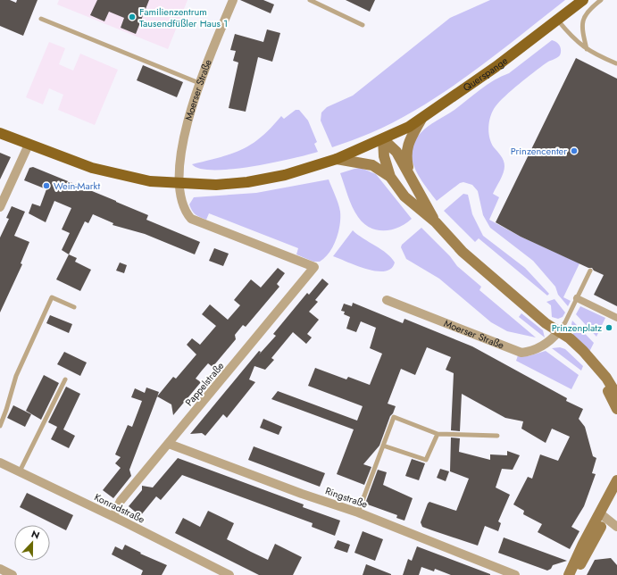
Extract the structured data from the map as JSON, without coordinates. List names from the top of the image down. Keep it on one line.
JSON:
{"streets":{"main road":["Querspange"],"street":["Moerser Straße","Pappelstraße","Ringstraße","Konradstraße"]},"crossings":[["Moerser Straße","Pappelstraße"],["Pappelstraße","Ringstraße"],["Pappelstraße","Konradstraße"]],"places":["Familienzentrum Tausendfüßler Haus 1","Prinzencenter","Wein-Markt","Prinzenplatz"],"north":"top"}
